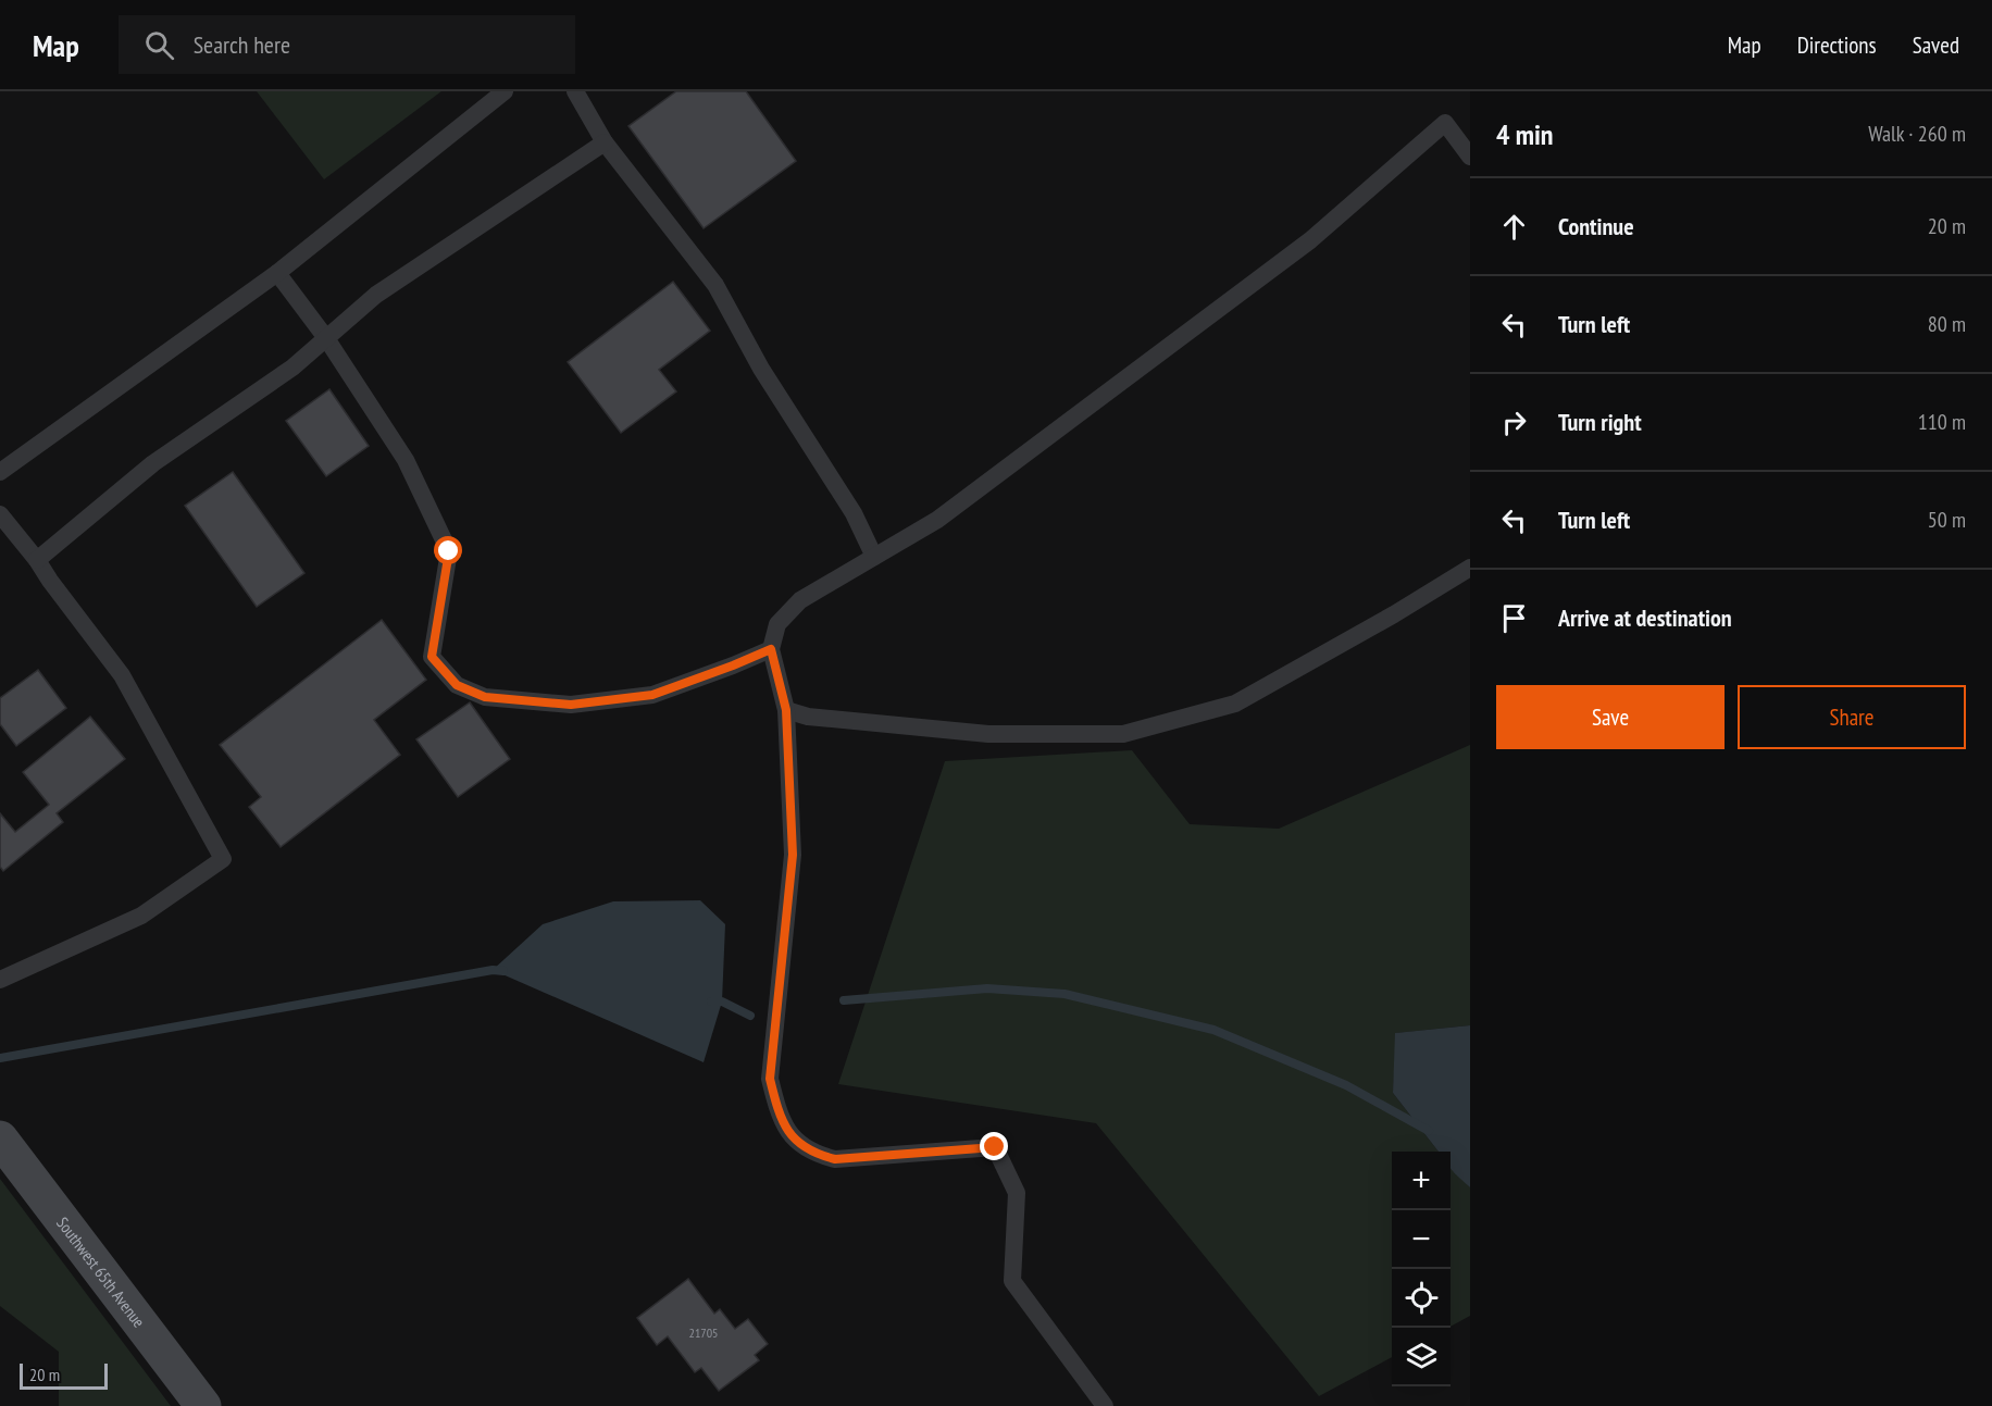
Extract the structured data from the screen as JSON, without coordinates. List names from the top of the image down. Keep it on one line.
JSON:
{"streets":{"main road":["Southwest 65th Avenue"]},"house_numbers":["21705"],"scale_bar":"20 m","page":{"header":"Map","search":"Search here","nav":["Map","Directions","Saved"],"heading":["4 min","Walk · 260 m"],"list":[["Continue","20 m"],["Turn left","80 m"],["Turn right","110 m"],["Turn left","50 m"],"Arrive at destination"],"buttons":["Save","Share"],"map_buttons":["+","−"],"scale":"20 m"}}
